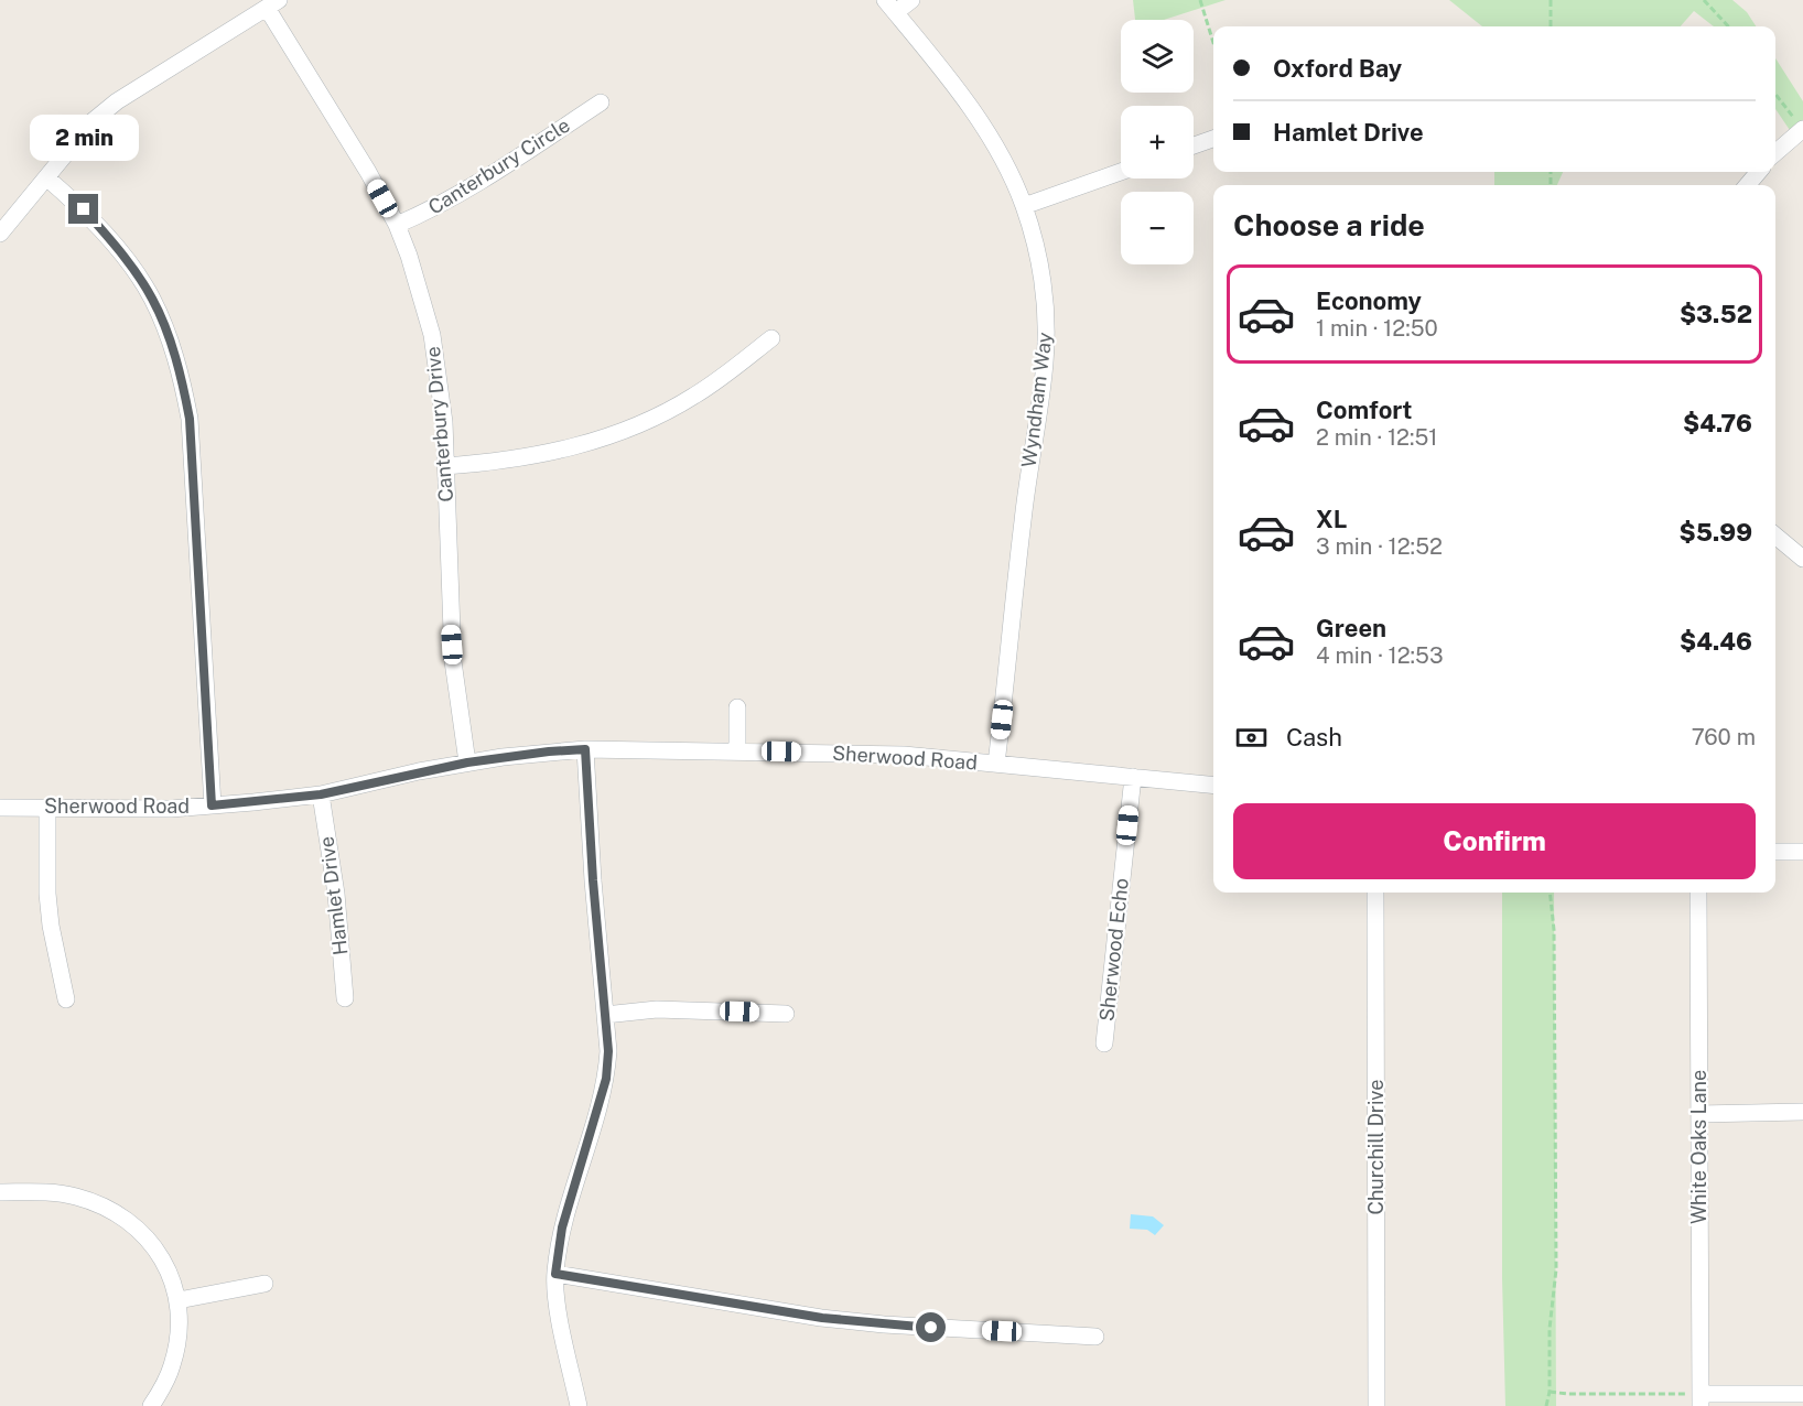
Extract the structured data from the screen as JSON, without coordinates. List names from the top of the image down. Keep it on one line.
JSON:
{"streets":{"street":["Canterbury Circle","Wyndham Way","Canterbury Drive","Sherwood Road","Hamlet Drive","Sherwood Echo","Churchill Drive","White Oaks Lane"]},"crossings":[["Canterbury Circle","Canterbury Drive"],["Wyndham Way","Sherwood Road"],["Canterbury Drive","Sherwood Road"],["Sherwood Road","Hamlet Drive"],["Sherwood Road","Sherwood Echo"]],"page":{"map_buttons":["+","−"],"banner":["Oxford Bay","Hamlet Drive"],"bubble":"2 min","heading":"Choose a ride","list":[{"name":"Economy","note":"1 min · 12:50","value":"$3.52"},{"name":"Comfort","note":"2 min · 12:51","value":"$4.76"},{"name":"XL","note":"3 min · 12:52","value":"$5.99"},{"name":"Green","note":"4 min · 12:53","value":"$4.46"}],"pay":["Cash","760 m"],"buttons":"Confirm"}}
